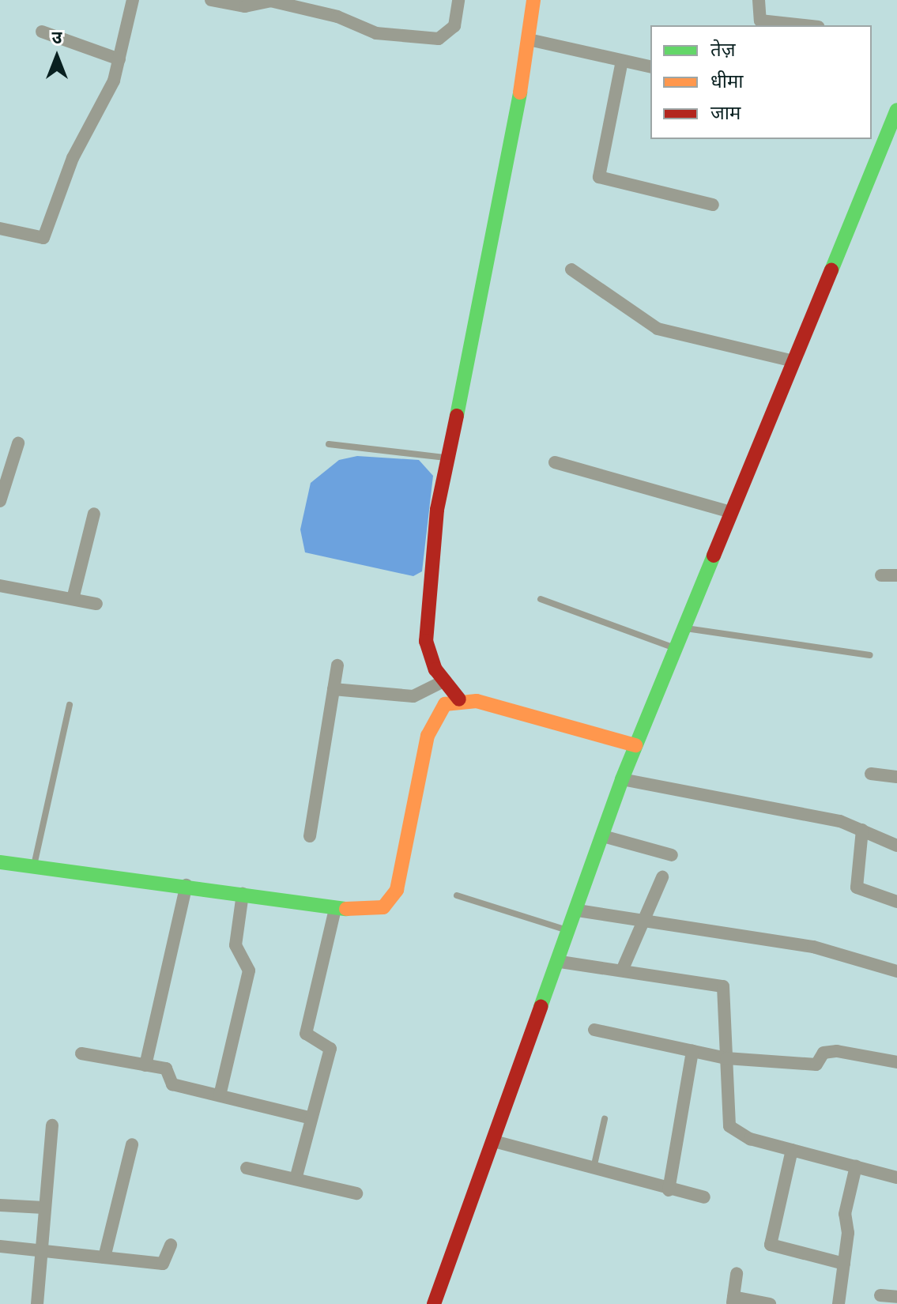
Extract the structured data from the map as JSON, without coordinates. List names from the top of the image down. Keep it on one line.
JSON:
{"legend":["तेज़","धीमा","जाम"],"north":"top"}
